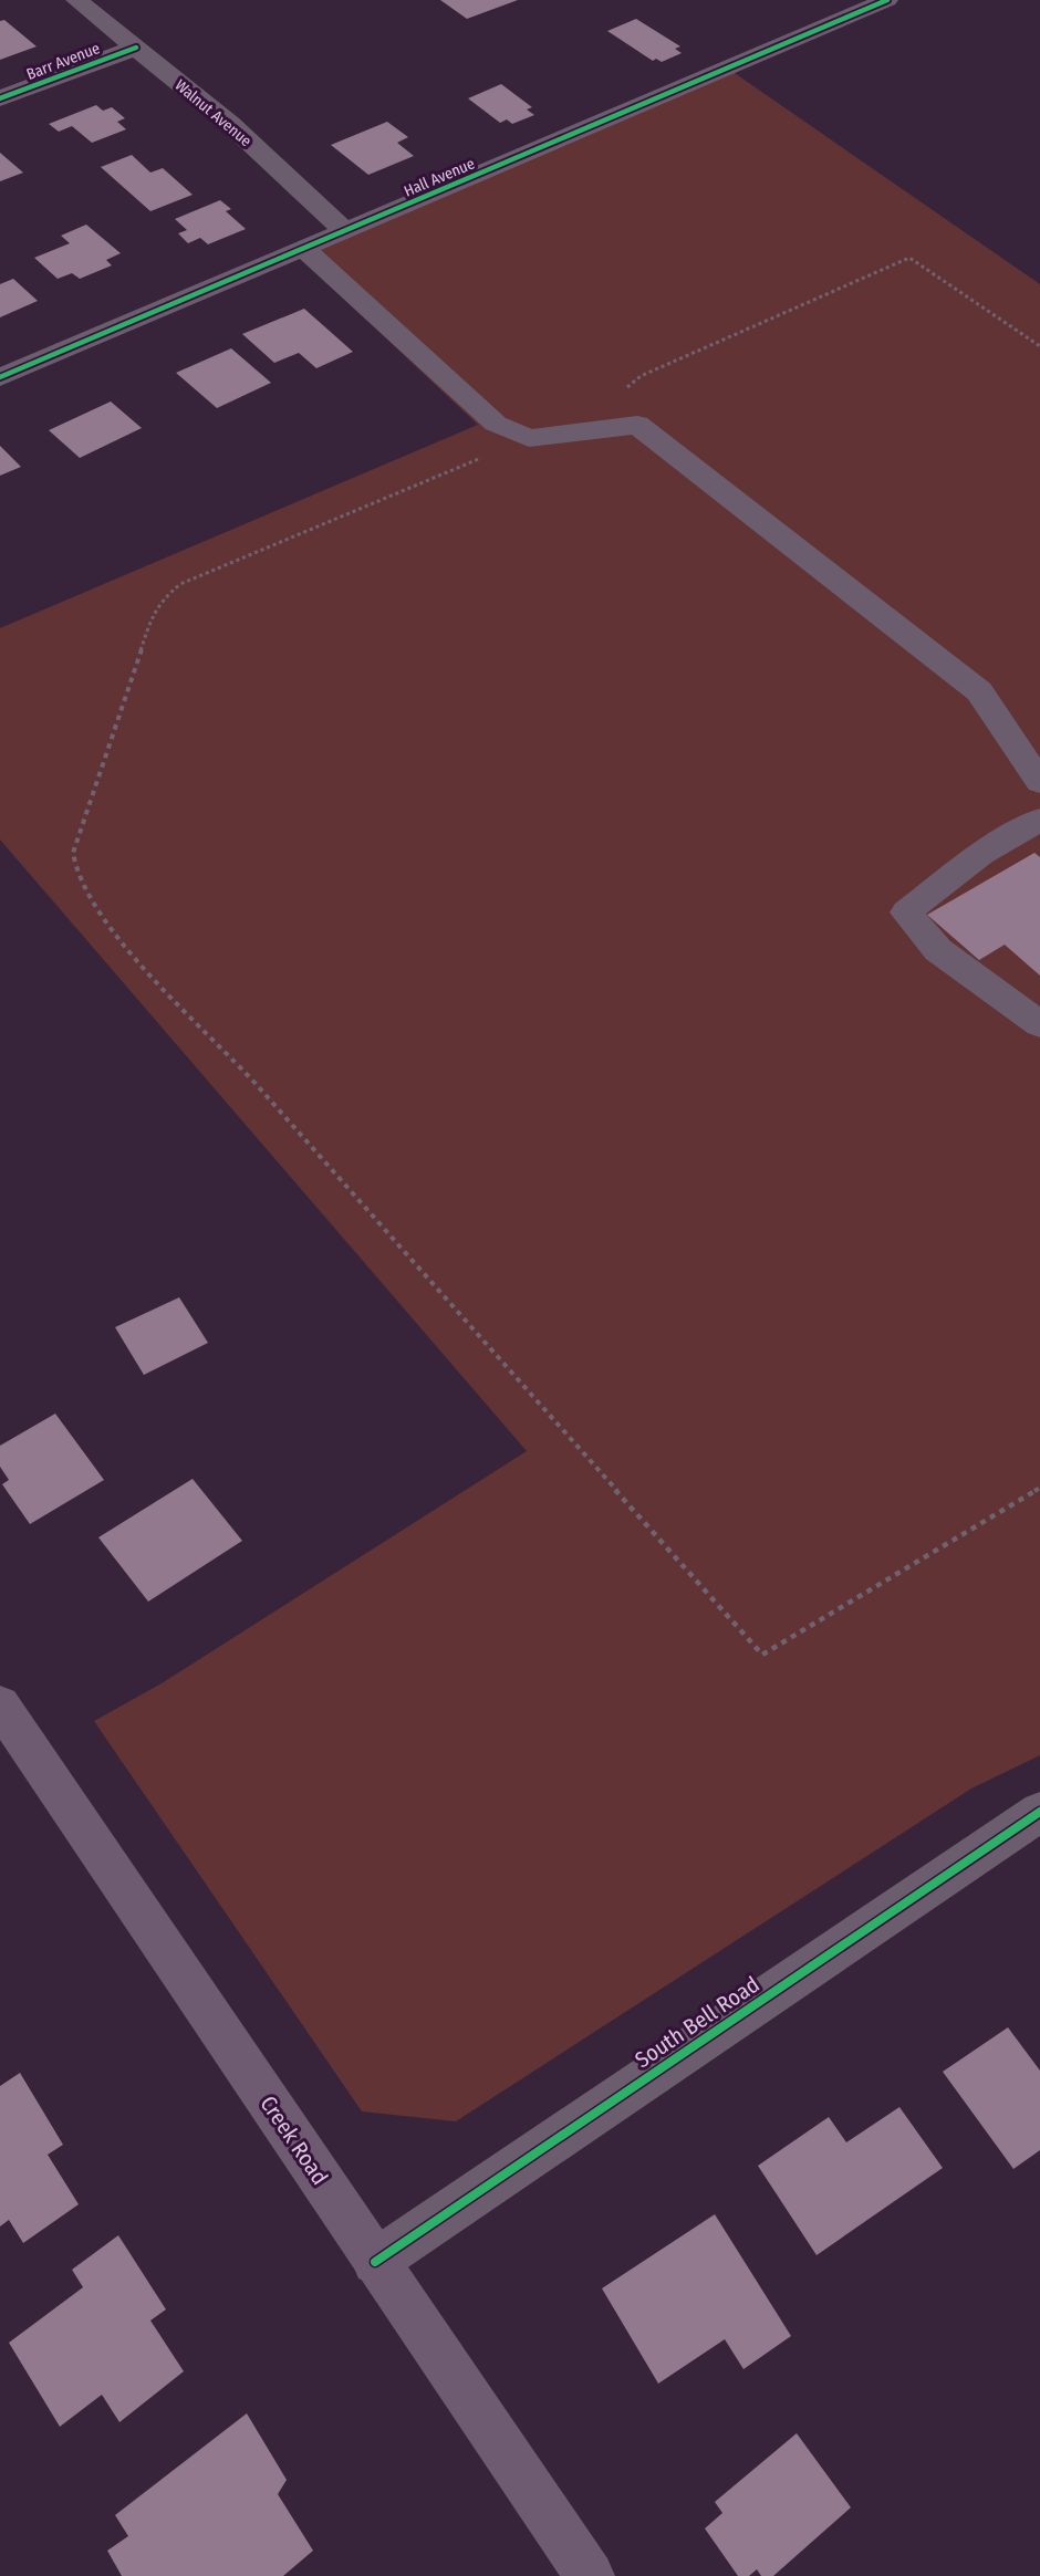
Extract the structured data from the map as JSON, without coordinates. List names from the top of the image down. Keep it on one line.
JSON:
{"streets":{"main road":["Creek Road"],"street":["Barr Avenue","Walnut Avenue","Hall Avenue","South Bell Road"]},"crossings":[["Barr Avenue","Walnut Avenue"],["Walnut Avenue","Hall Avenue"],["South Bell Road","Creek Road"]]}
